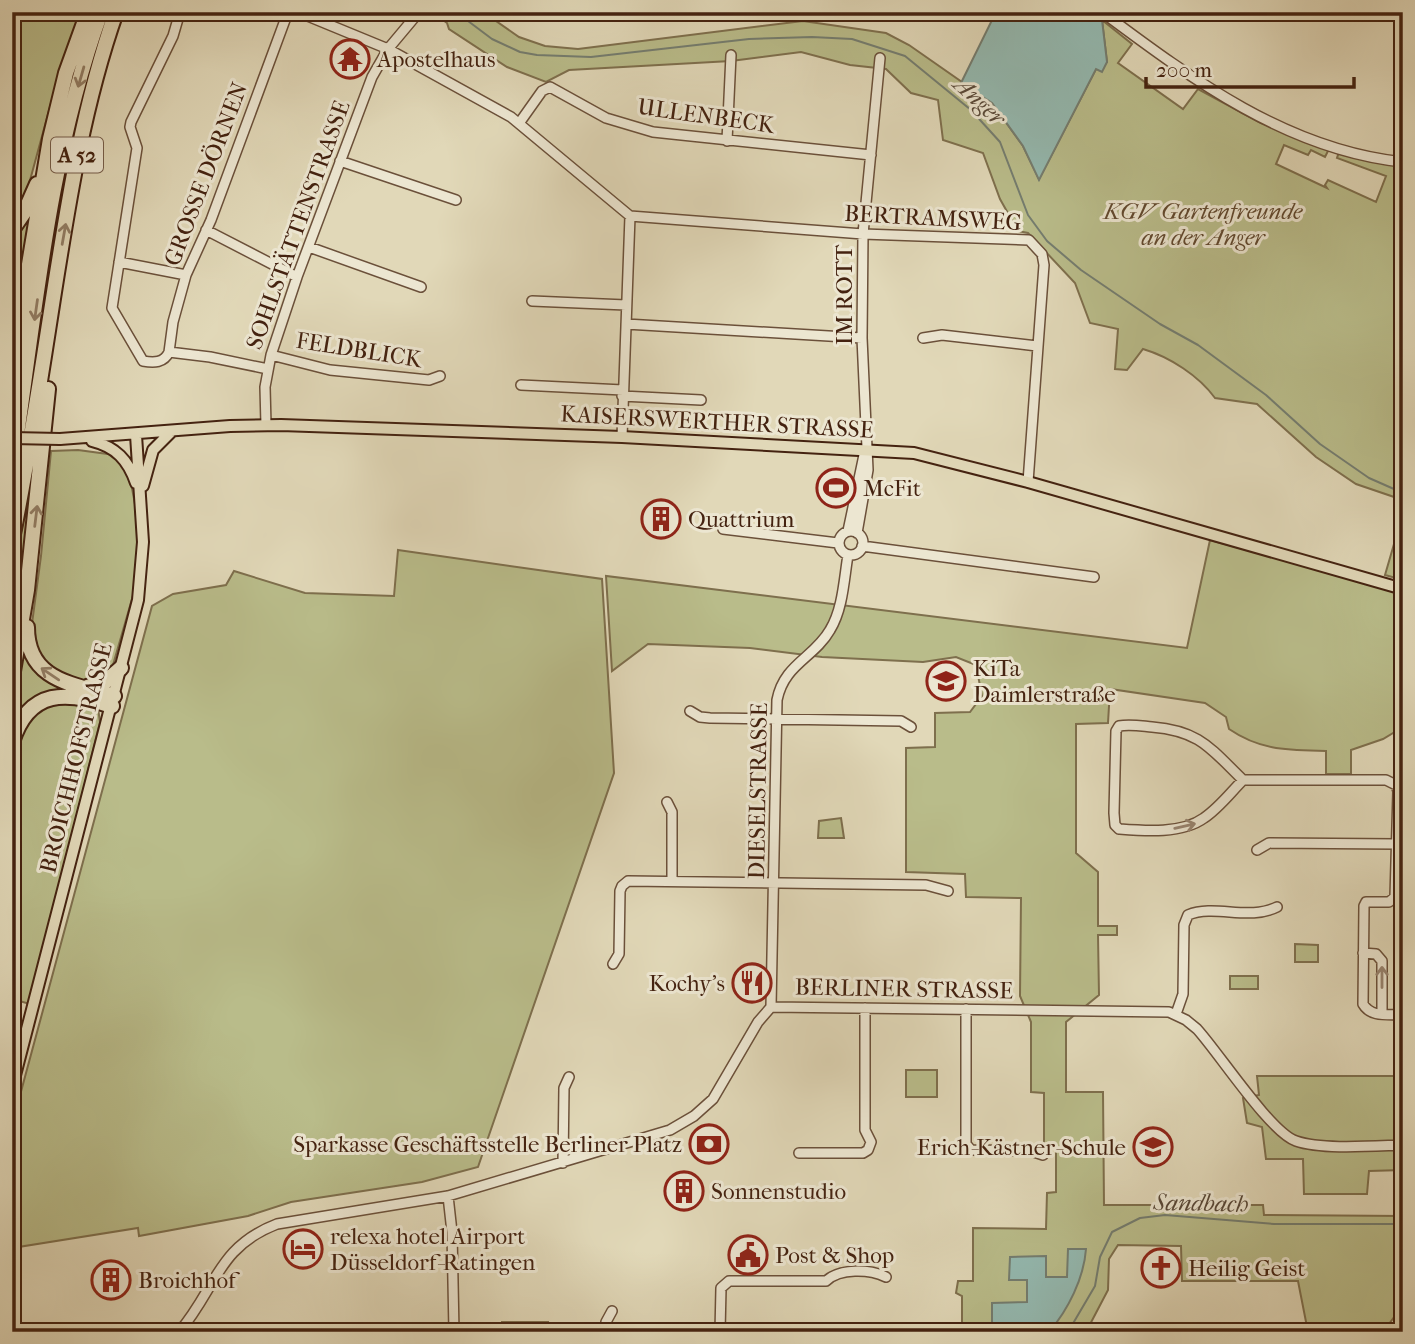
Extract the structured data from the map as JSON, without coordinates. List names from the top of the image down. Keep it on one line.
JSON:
{"streets":{"highway":["A 52"],"main road":["KAISERSWERTHER STRASSE","BROICHHOFSTRASSE"],"street":["ULLENBECK","GROSSE DÖRNEN","BERTRAMSWEG","SOHLSTÄTTENSTRASSE","IM ROTT","FELDBLICK","DIESELSTRASSE","BERLINER STRASSE"]},"crossings":[["ULLENBECK","IM ROTT"],["A 52","KAISERSWERTHER STRASSE"],["BERTRAMSWEG","IM ROTT"],["BERTRAMSWEG","KAISERSWERTHER STRASSE"],["SOHLSTÄTTENSTRASSE","FELDBLICK"],["SOHLSTÄTTENSTRASSE","KAISERSWERTHER STRASSE"],["IM ROTT","KAISERSWERTHER STRASSE"],["KAISERSWERTHER STRASSE","BROICHHOFSTRASSE"],["DIESELSTRASSE","BERLINER STRASSE"]],"water":["Anger","Sandbach"],"parks":["KGV Gartenfreunde an der Anger"],"places":{"temple":["Apostelhaus"],"sports":["McFit"],"building":["Quattrium","Sonnenstudio","Broichhof"],"school or university":["KiTa Daimlerstraße","Erich-Kästner-Schule"],"restaurant":["Kochy's"],"bank":["Sparkasse Geschäftsstelle Berliner Platz"],"hotel":["relexa hotel Airport Düsseldorf-Ratingen"],"public building":["Post & Shop"],"church":["Heilig Geist"]},"scale_bar":"200 m"}
